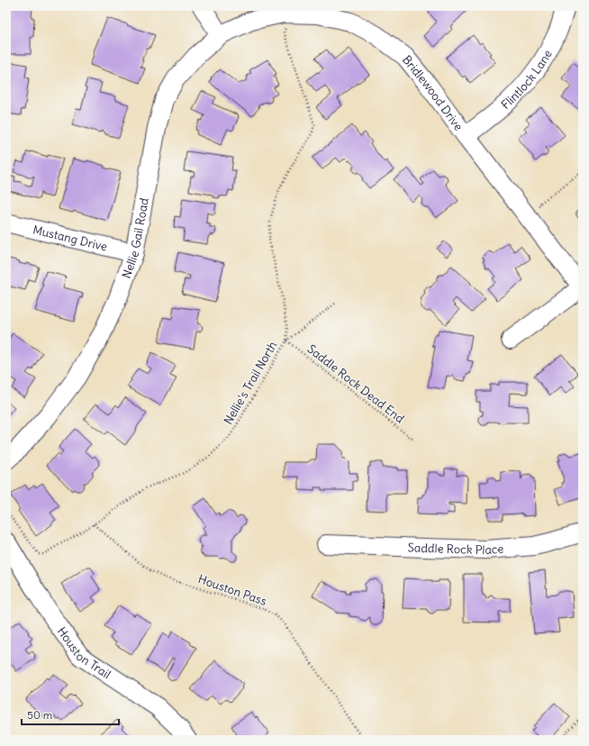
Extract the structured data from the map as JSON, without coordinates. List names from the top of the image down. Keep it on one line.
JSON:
{"streets":{"street":["Flintlock Lane","Bridlewood Drive","Mustang Drive","Nellie Gail Road","Saddle Rock Place","Houston Trail"],"path":["Nellie's Trail North","Saddle Rock Dead End","Houston Pass"]},"crossings":[["Flintlock Lane","Bridlewood Drive"],["Bridlewood Drive","Nellie Gail Road"],["Mustang Drive","Nellie Gail Road"],["Nellie's Trail North","Saddle Rock Dead End"],["Nellie's Trail North","Houston Pass"]],"scale_bar":"50 m"}
